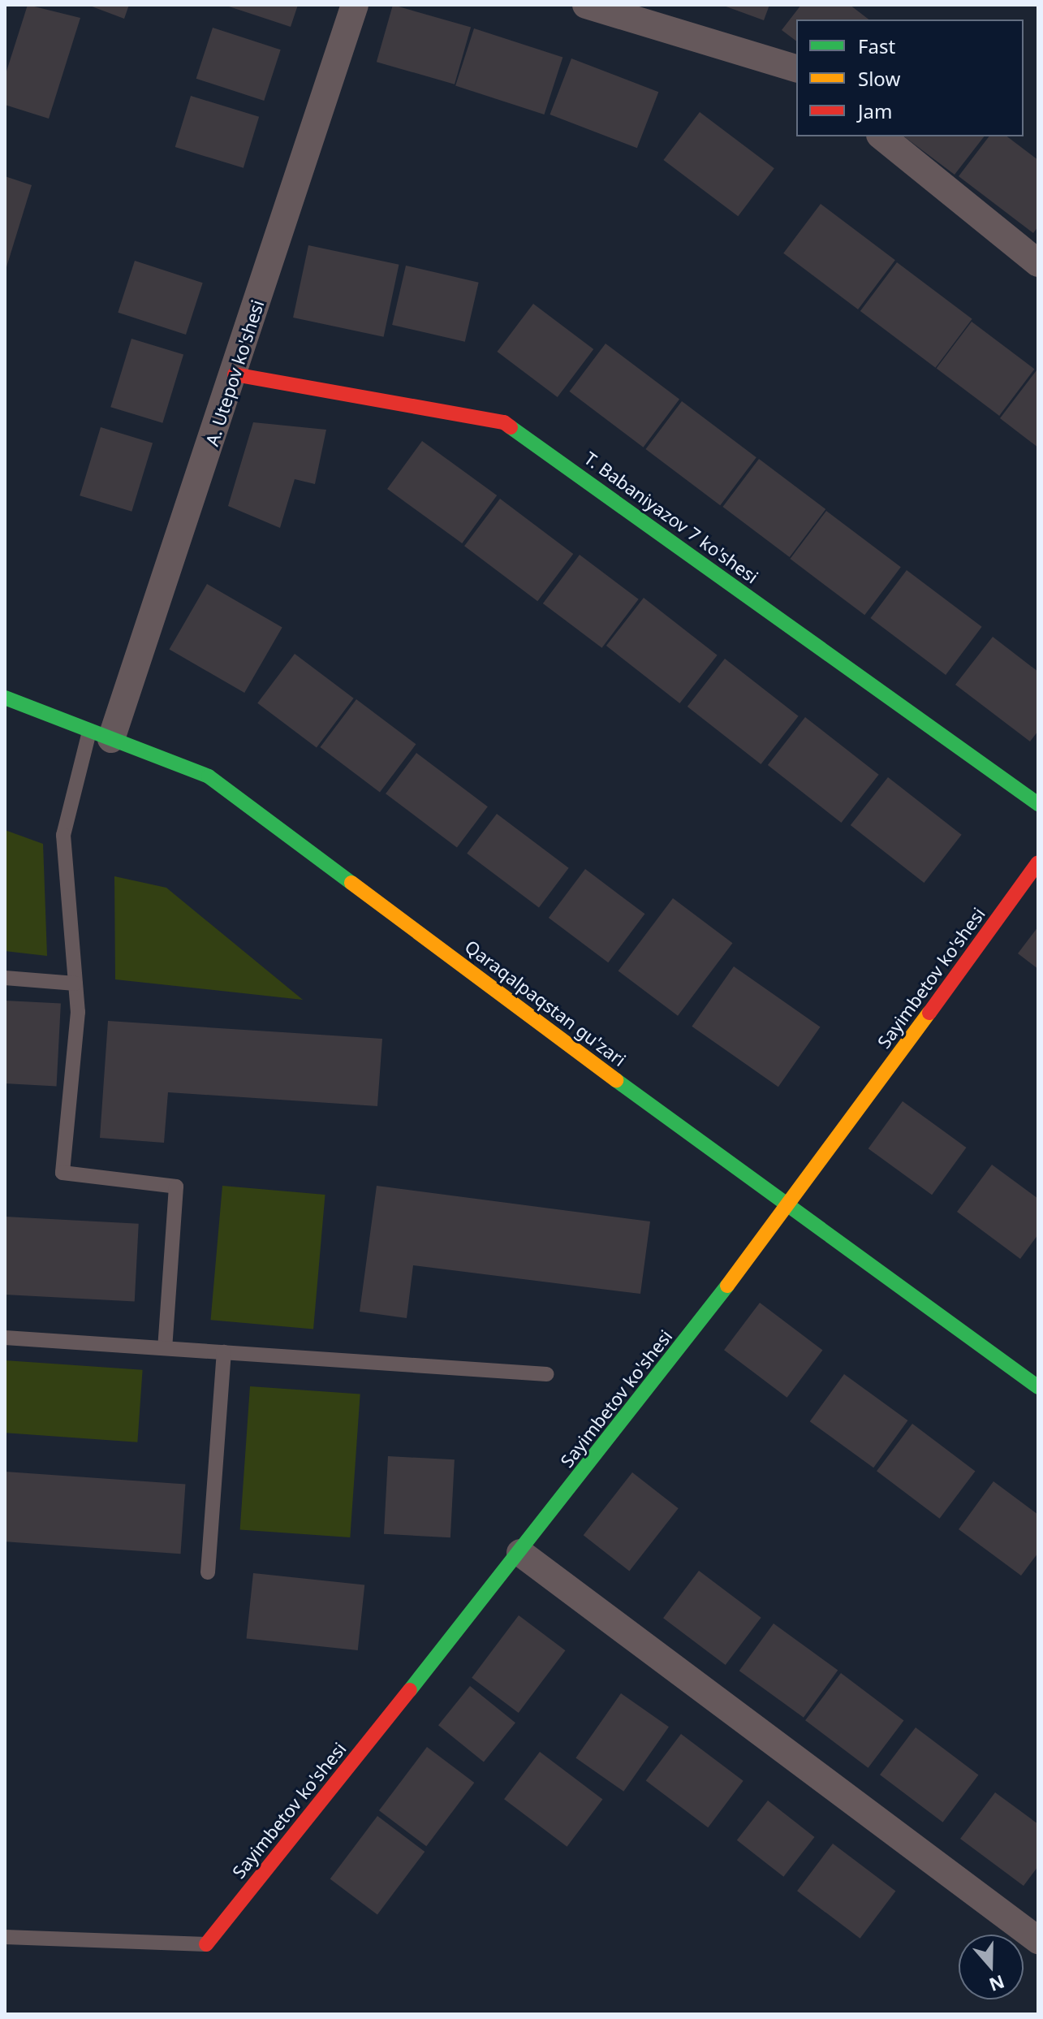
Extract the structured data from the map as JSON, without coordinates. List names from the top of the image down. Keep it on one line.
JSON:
{"streets":{"street":["A. Utepov ko'shesi","T. Babaniyazov 7 ko'shesi","Sayimbetov ko'shesi","Qaraqalpaqstan gu'zari"]},"crossings":[["A. Utepov ko'shesi","T. Babaniyazov 7 ko'shesi"],["A. Utepov ko'shesi","Qaraqalpaqstan gu'zari"],["Sayimbetov ko'shesi","Qaraqalpaqstan gu'zari"]],"legend":["Fast","Slow","Jam"],"north":"bottom"}
